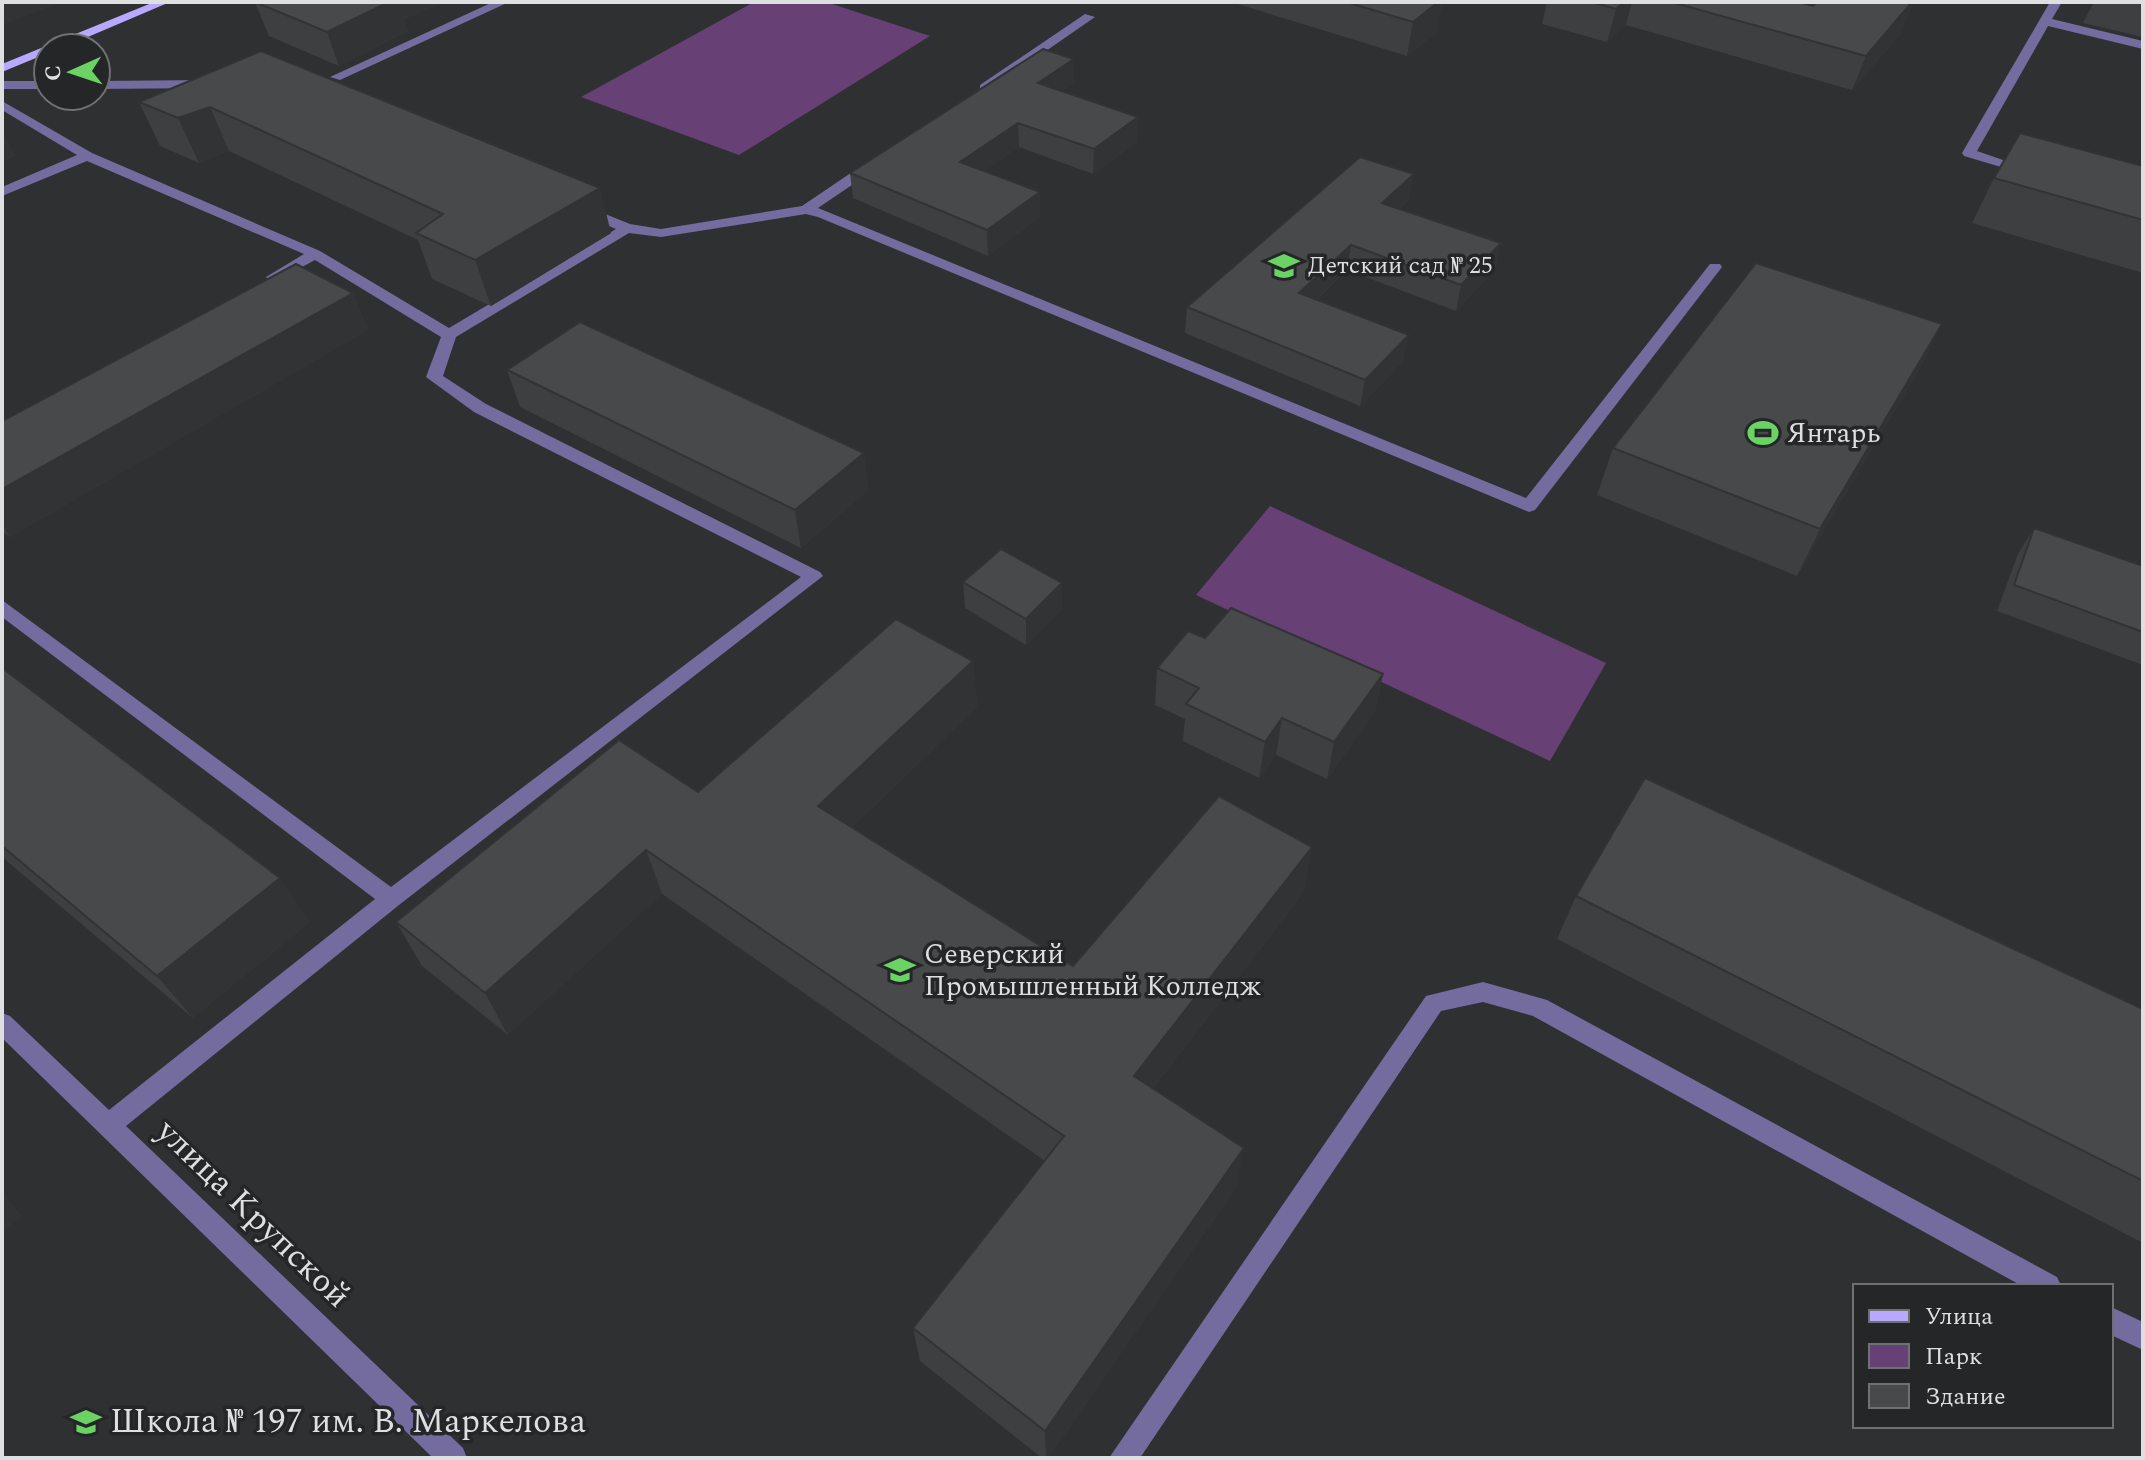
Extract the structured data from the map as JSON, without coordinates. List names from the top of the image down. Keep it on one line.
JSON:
{"streets":{"street":["улица Крупской"]},"places":{"school or university":["Детский сад № 25","Северский Промышленный Колледж","Школа № 197 им. В. Маркелова"],"sports":["Янтарь"]},"legend":["Улица","Парк","Здание"],"north":"left"}
